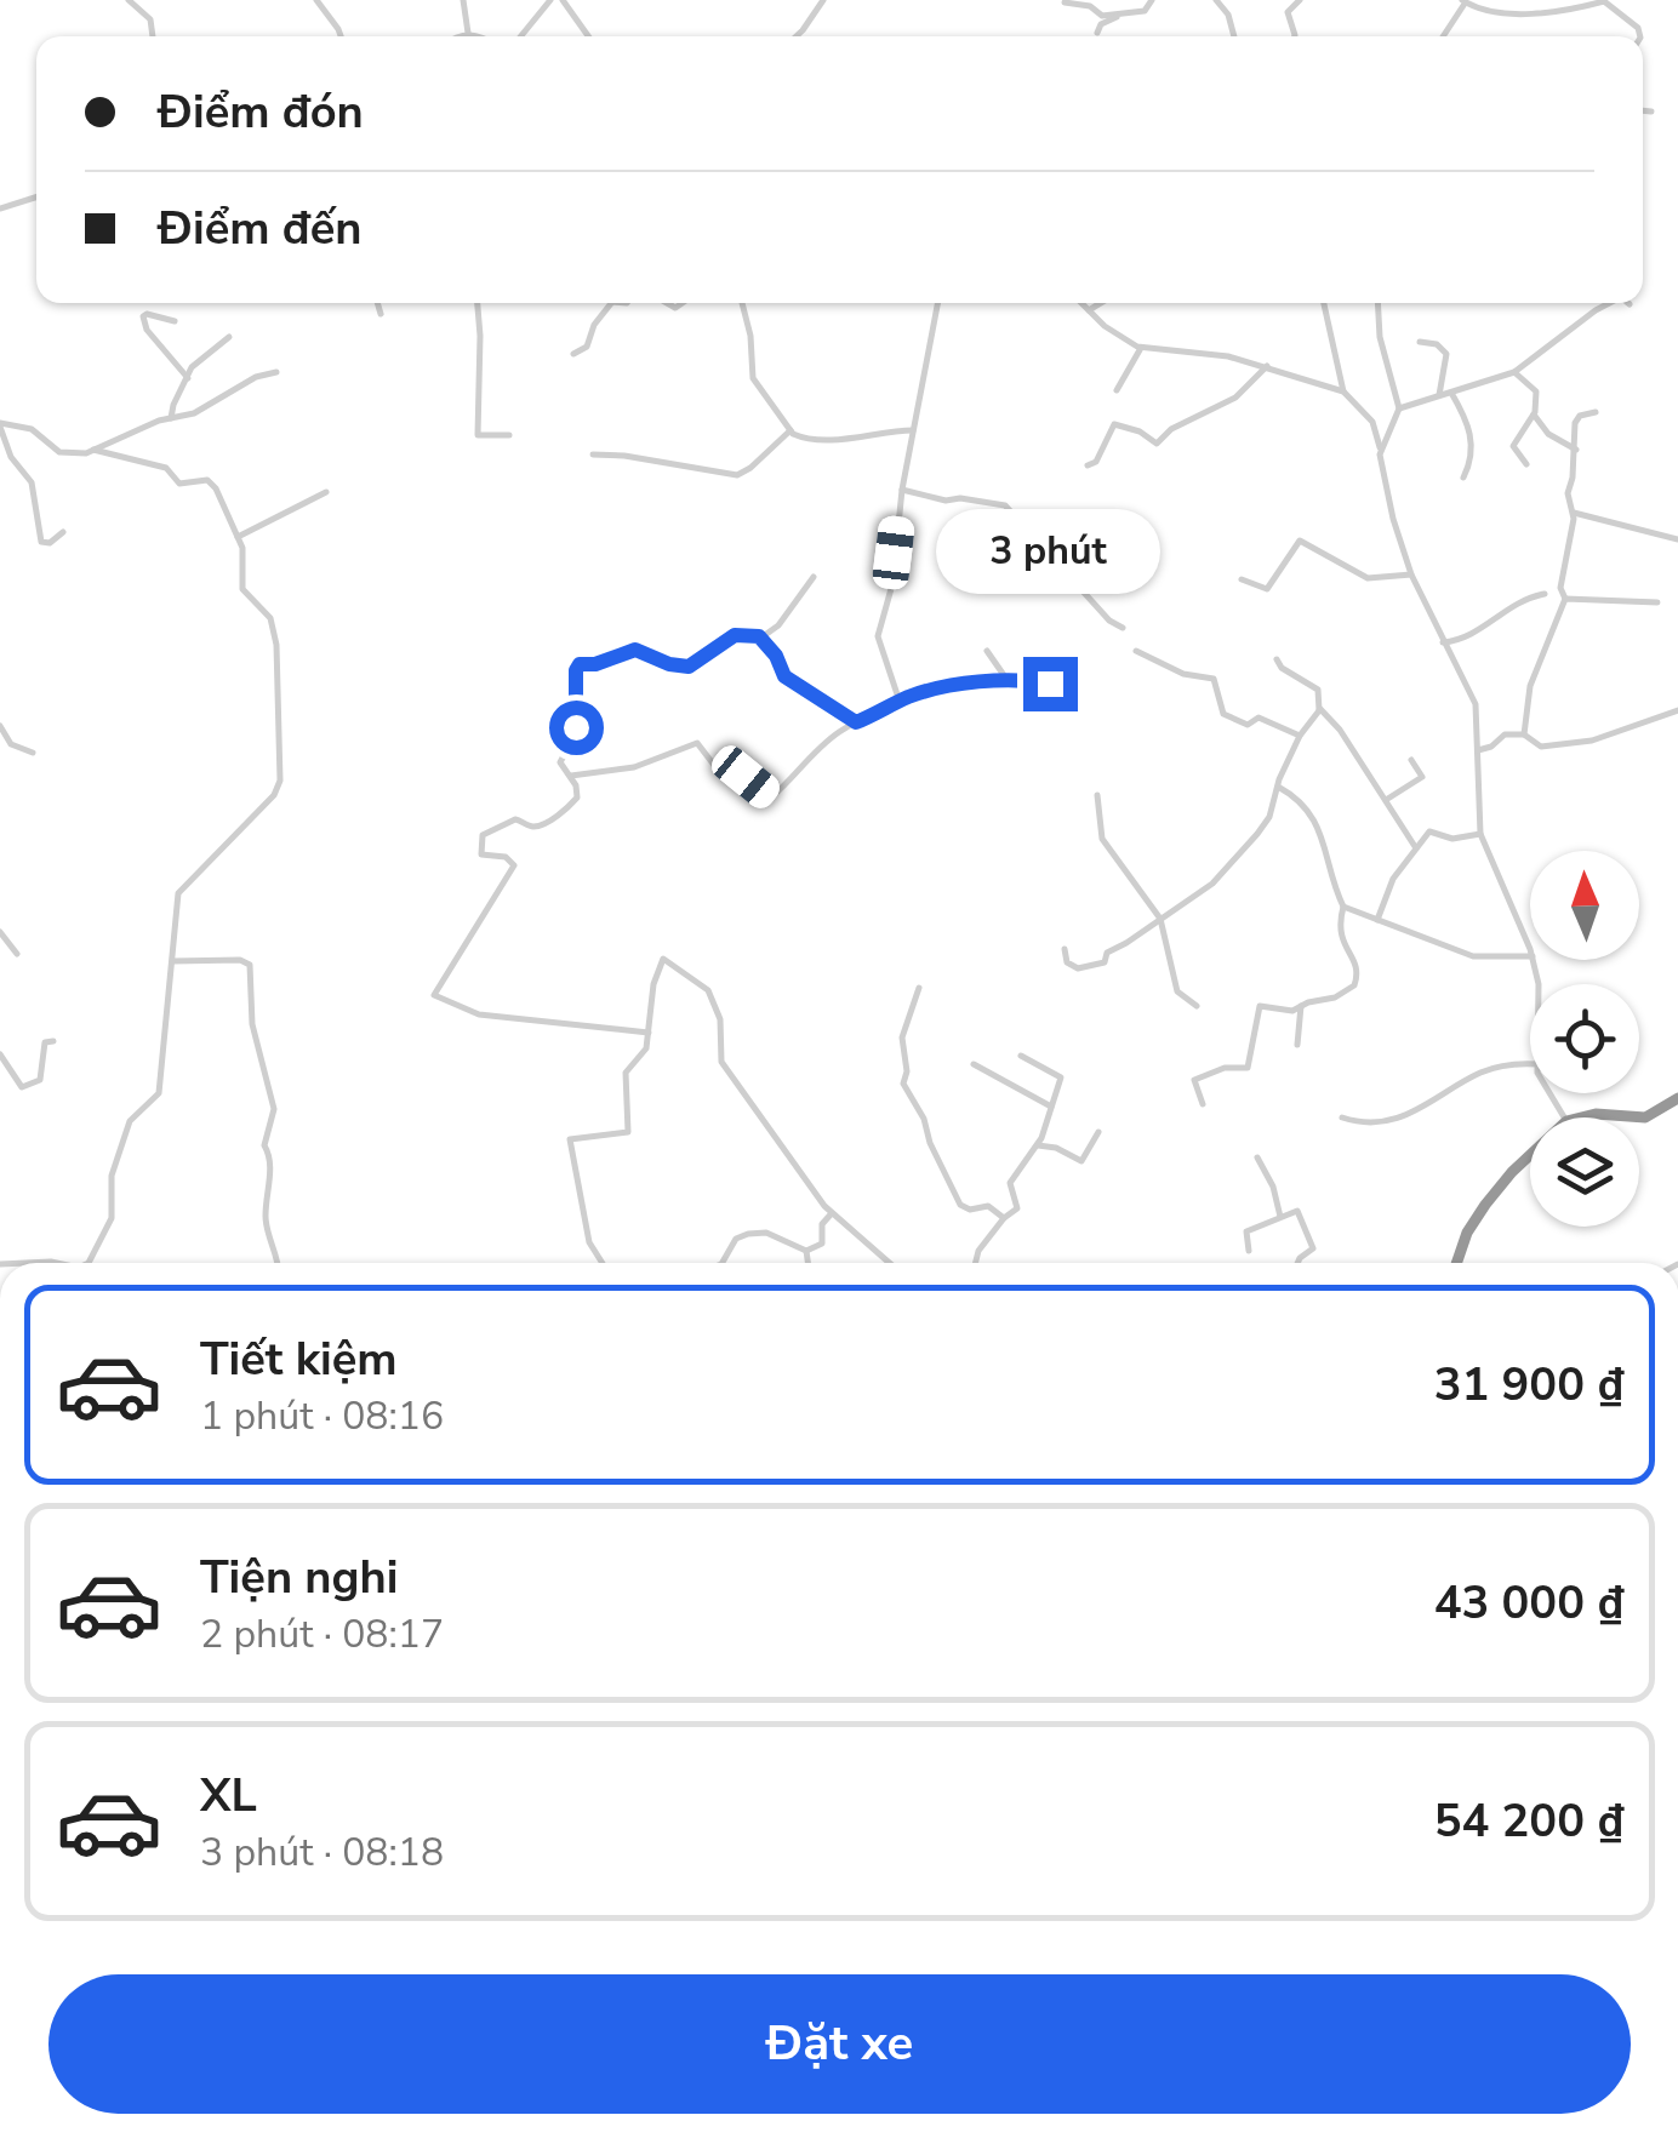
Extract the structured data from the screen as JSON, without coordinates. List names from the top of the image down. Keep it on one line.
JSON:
{"north":"top","page":{"banner":["Điểm đón","Điểm đến"],"bubble":"3 phút","list":[{"name":"Tiết kiệm","note":"1 phút · 08:16","value":"31 900 ₫"},{"name":"Tiện nghi","note":"2 phút · 08:17","value":"43 000 ₫"},{"name":"XL","note":"3 phút · 08:18","value":"54 200 ₫"}],"buttons":"Đặt xe"}}
